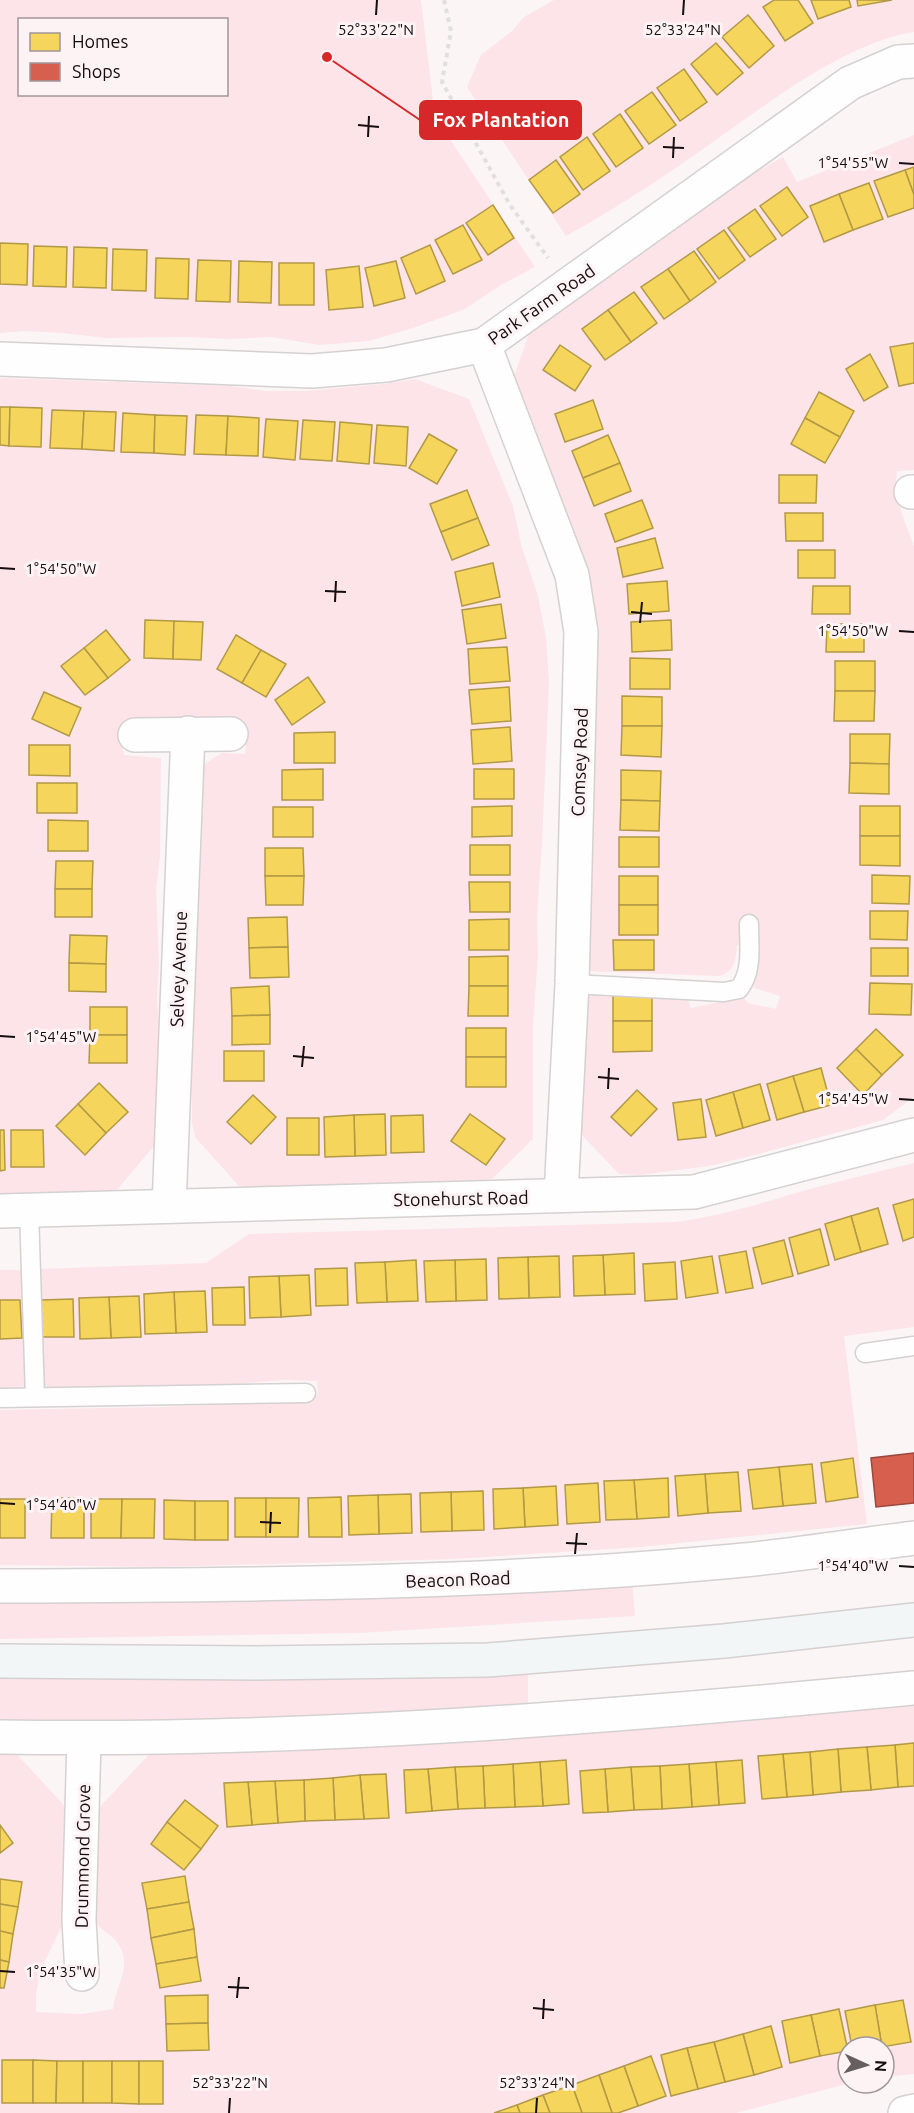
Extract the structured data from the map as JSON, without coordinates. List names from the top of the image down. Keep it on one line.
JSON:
{"streets":{"street":["Park Farm Road","Comsey Road","Selvey Avenue","Stonehurst Road","Beacon Road","Drummond Grove"]},"crossings":[["Park Farm Road","Comsey Road"],["Comsey Road","Stonehurst Road"],["Selvey Avenue","Stonehurst Road"]],"places":["Fox Plantation"],"legend":["Homes","Shops"],"north":"right","coordinates":["52°33'22\"N","52°33'24\"N","1°54'55\"W","1°54'50\"W","1°54'45\"W","1°54'40\"W","1°54'35\"W"]}
